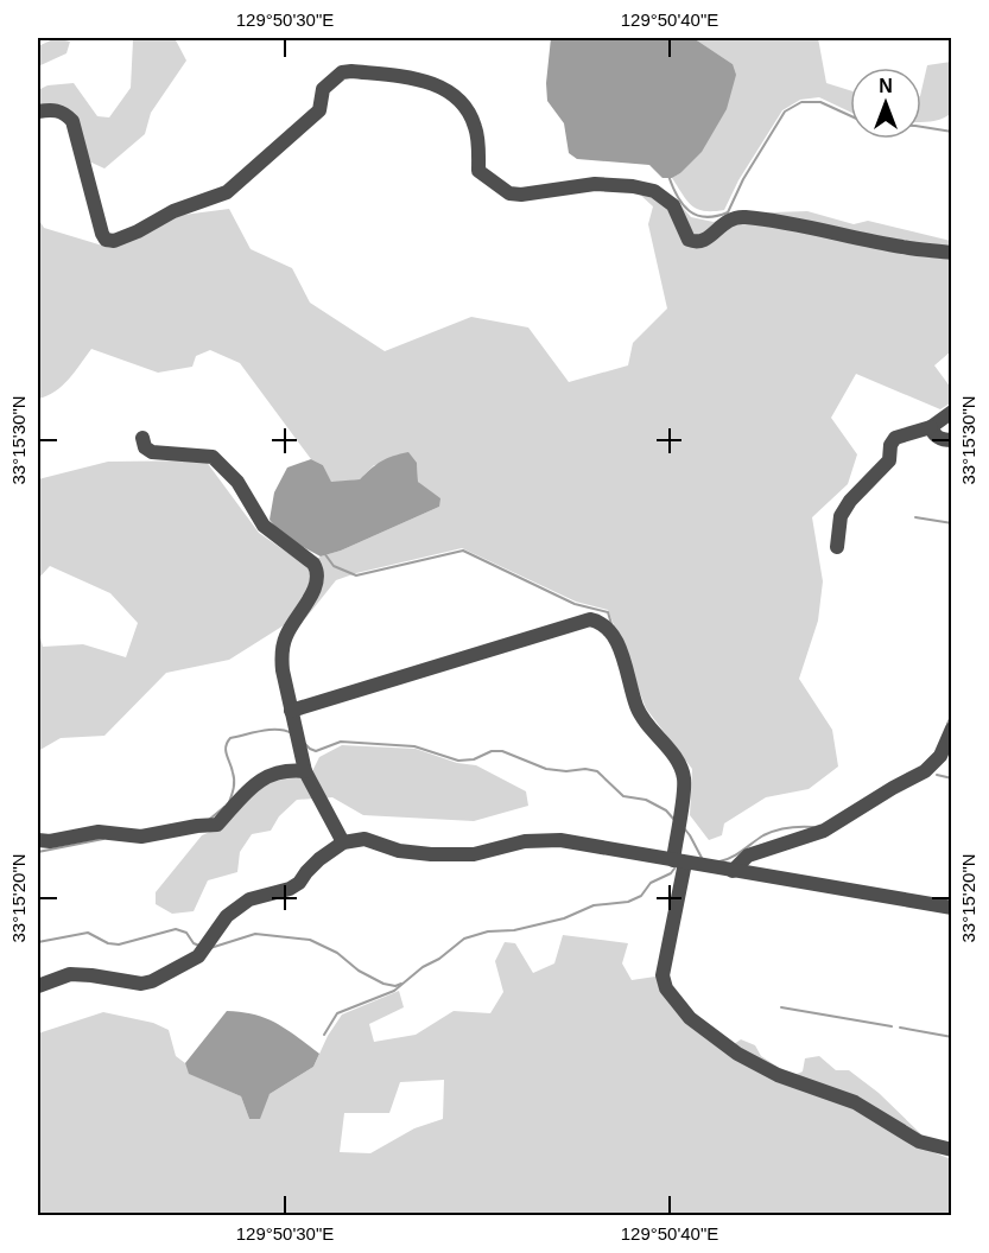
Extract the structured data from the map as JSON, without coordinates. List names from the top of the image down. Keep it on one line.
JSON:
{"north":"top","coordinates":["129°50'30\"E","129°50'40\"E","33°15'30\"N","33°15'20\"N"]}
